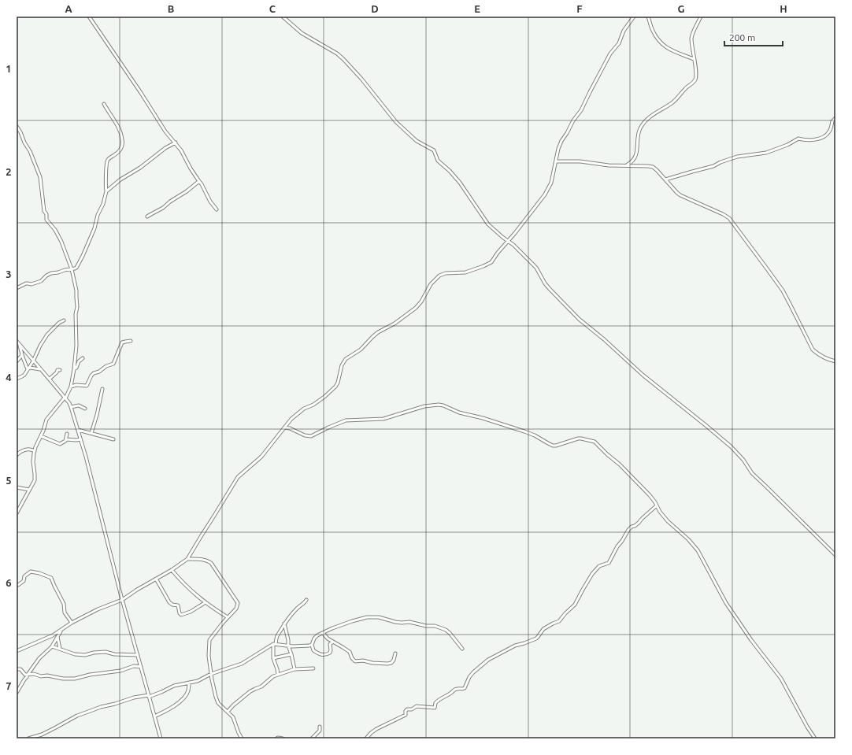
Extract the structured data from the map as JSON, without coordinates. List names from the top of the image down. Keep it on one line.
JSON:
{"scale_bar":"200 m","grid":{"columns":["A","B","C","D","E","F","G","H"],"rows":["1","2","3","4","5","6","7"]}}
